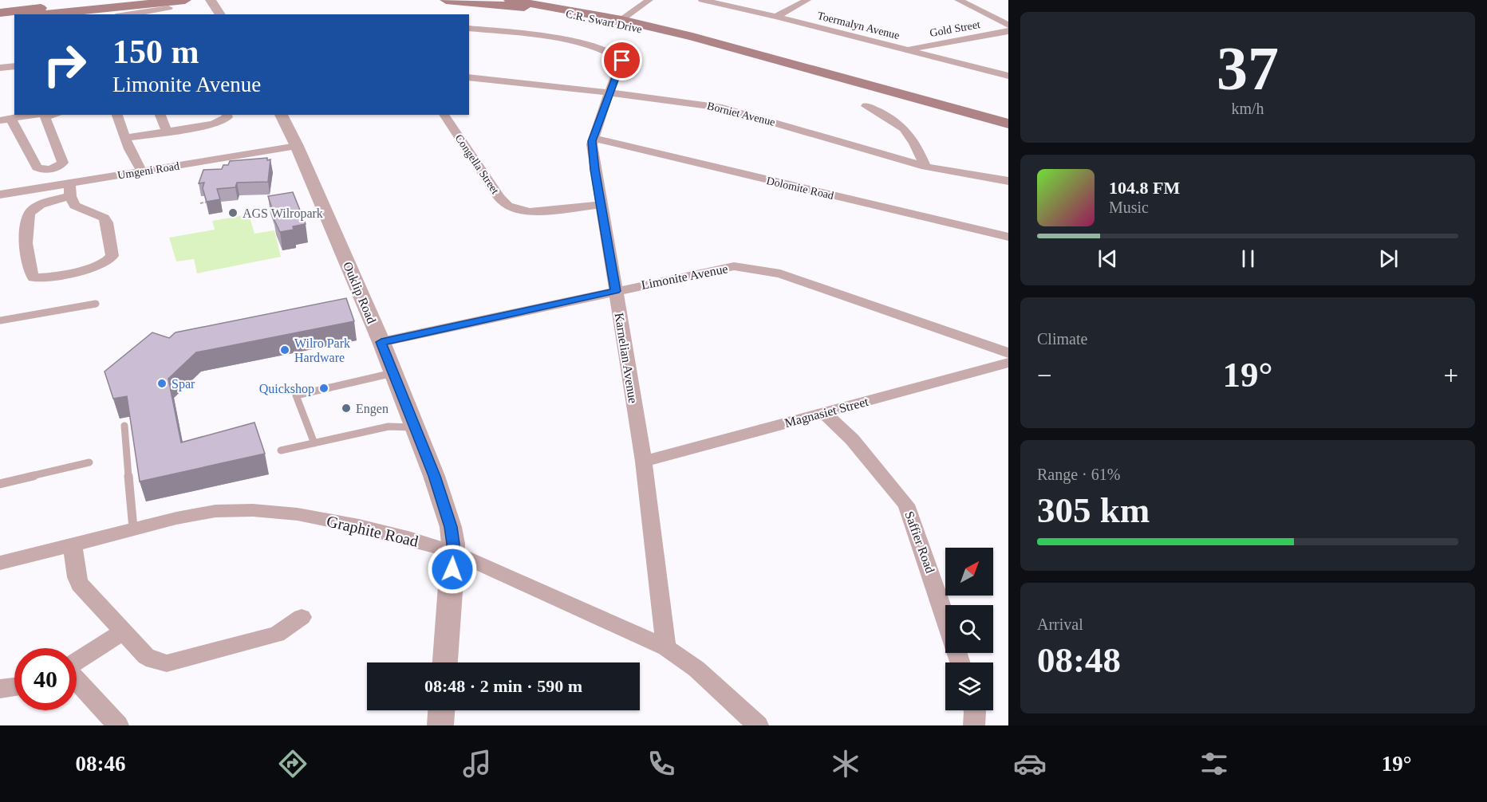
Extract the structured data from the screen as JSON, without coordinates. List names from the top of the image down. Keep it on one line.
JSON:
{"streets":{"main road":["C.R. Swart Drive"],"street":["Toermalyn Avenue","Gold Street","Borniet Avenue","Congella Street","Umgeni Road","Dolomite Road","Limonite Avenue","Ouklip Road","Karnelian Avenue","Magnasiet Street","Graphite Road","Saffier Road"]},"crossings":[["Toermalyn Avenue","Gold Street"],["Borniet Avenue","Karnelian Avenue"],["Congella Street","Karnelian Avenue"],["Umgeni Road","Ouklip Road"],["Dolomite Road","Karnelian Avenue"],["Limonite Avenue","Ouklip Road"],["Limonite Avenue","Karnelian Avenue"],["Ouklip Road","Graphite Road"],["Karnelian Avenue","Magnasiet Street"],["Karnelian Avenue","Graphite Road"],["Magnasiet Street","Saffier Road"]],"places":["AGS Wilropark","Wilro Park Hardware","Spar","Quickshop","Engen"],"north":"top right","page":{"tile":[["37","km/h"],"Climate",["Range · 61%","305 km"],["Arrival","08:48"]],"turn":["150 m","Limonite Avenue"],"song":["104.8 FM","Music"],"heat":["−","19°","+"],"limit":"40","trip":"08:48 · 2 min · 590 m","tabs":["08:46","19°"]}}
